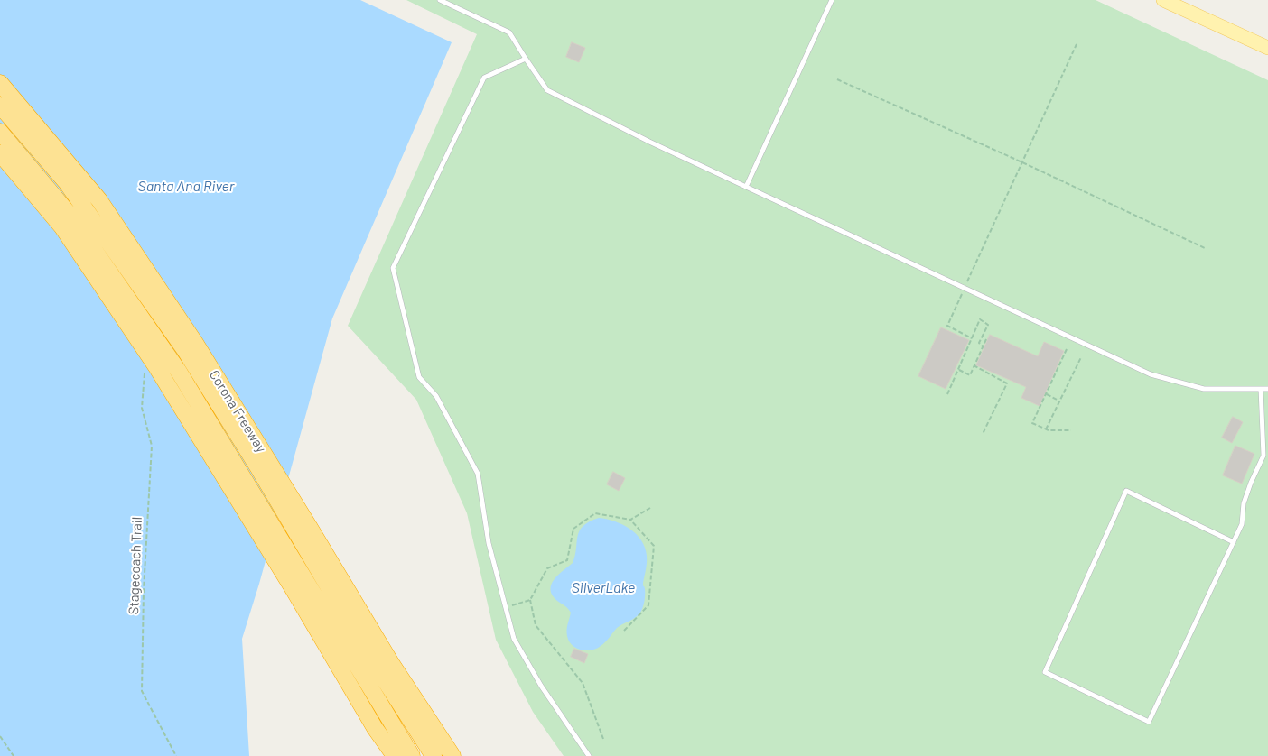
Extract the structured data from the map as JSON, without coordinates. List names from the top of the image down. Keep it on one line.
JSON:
{"streets":{"highway":["Corona Freeway"],"path":["Stagecoach Trail"]},"water":["Santa Ana River","SilverLake"]}
